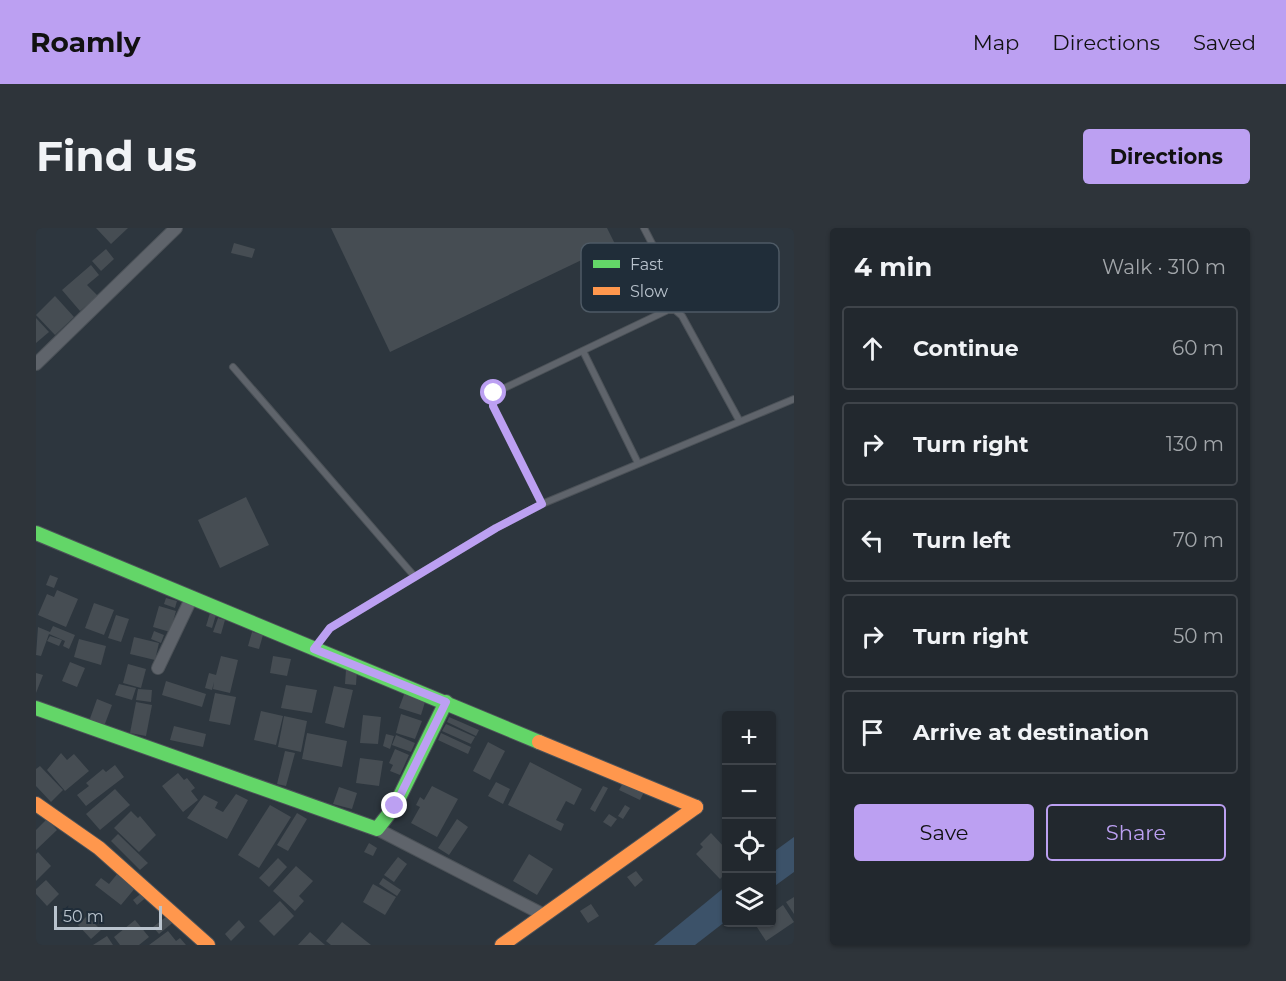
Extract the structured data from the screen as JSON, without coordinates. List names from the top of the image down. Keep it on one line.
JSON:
{"legend":["Fast","Slow"],"scale_bar":"50 m","page":{"header":"Roamly","nav":["Map","Directions","Saved"],"buttons":["Directions",["Save","Share"]],"title":"Find us","heading":["4 min","Walk · 310 m"],"list":[["Continue","60 m"],["Turn right","130 m"],["Turn left","70 m"],["Turn right","50 m"],"Arrive at destination"],"map_buttons":["+","−"],"scale":"50 m"}}
